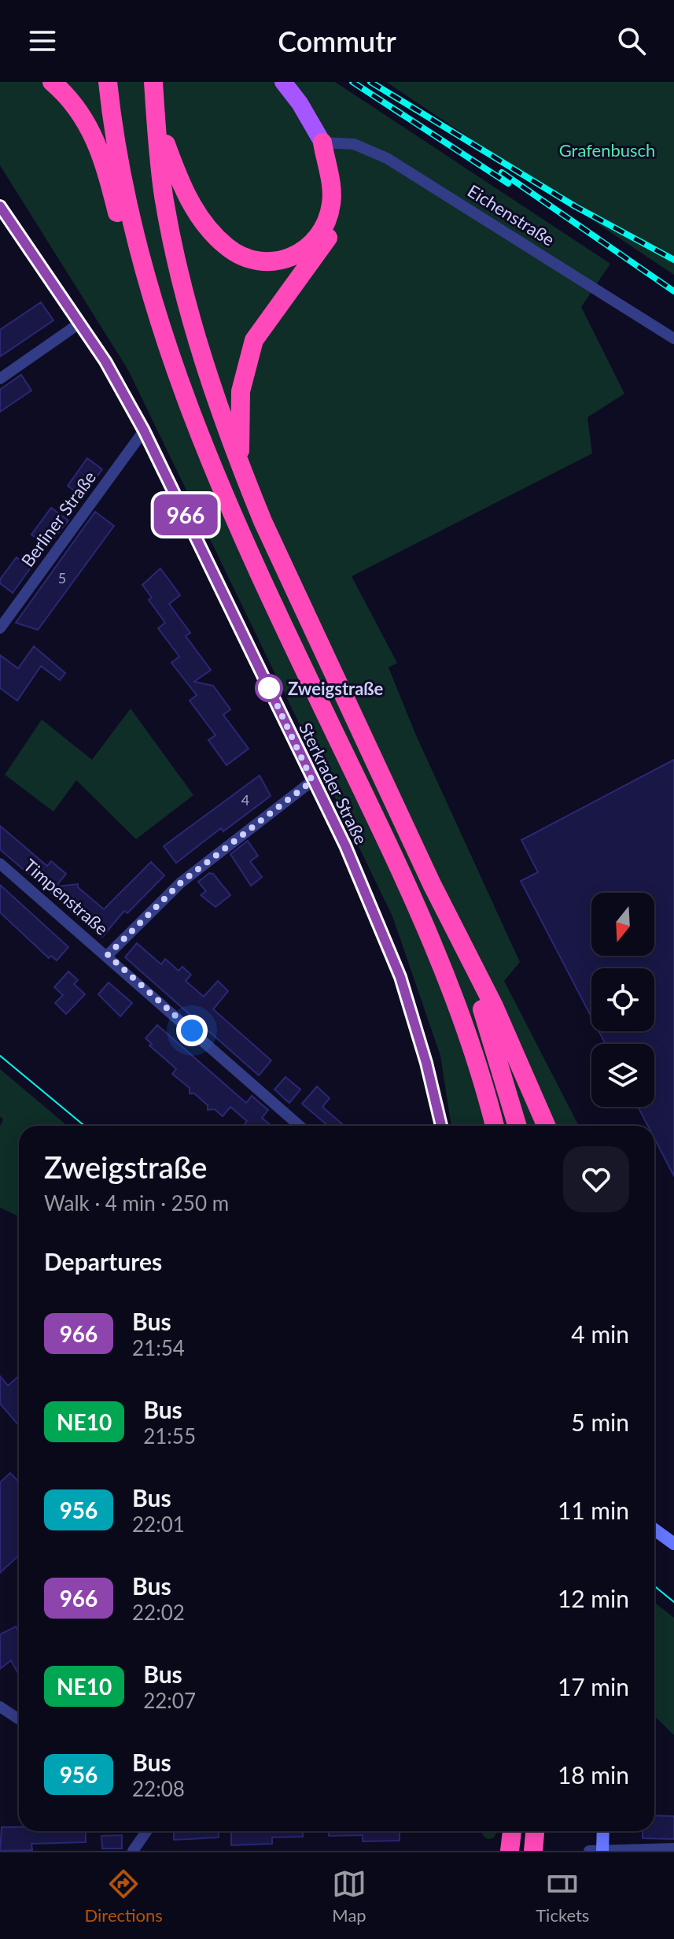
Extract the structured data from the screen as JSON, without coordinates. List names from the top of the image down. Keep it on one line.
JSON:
{"streets":{"street":["Eichenstraße","Berliner Straße","Sterkrader Straße","Timpenstraße"]},"crossings":[["Berliner Straße","Sterkrader Straße"]],"parks":["Grafenbusch"],"places":["Zweigstraße"],"lines":["bus line 966"],"house_numbers":["5","4"],"north":"bottom","page":{"header":"Commutr","on_map":"966","heading":[["Zweigstraße","Walk · 4 min · 250 m"],"Departures"],"list":[{"mark":"966","name":"Bus","note":"21:54","value":"4 min"},{"mark":"NE10","name":"Bus","note":"21:55","value":"5 min"},{"mark":"956","name":"Bus","note":"22:01","value":"11 min"},{"mark":"966","name":"Bus","note":"22:02","value":"12 min"},{"mark":"NE10","name":"Bus","note":"22:07","value":"17 min"},{"mark":"956","name":"Bus","note":"22:08","value":"18 min"}],"tabs":["Directions","Map","Tickets"]}}
